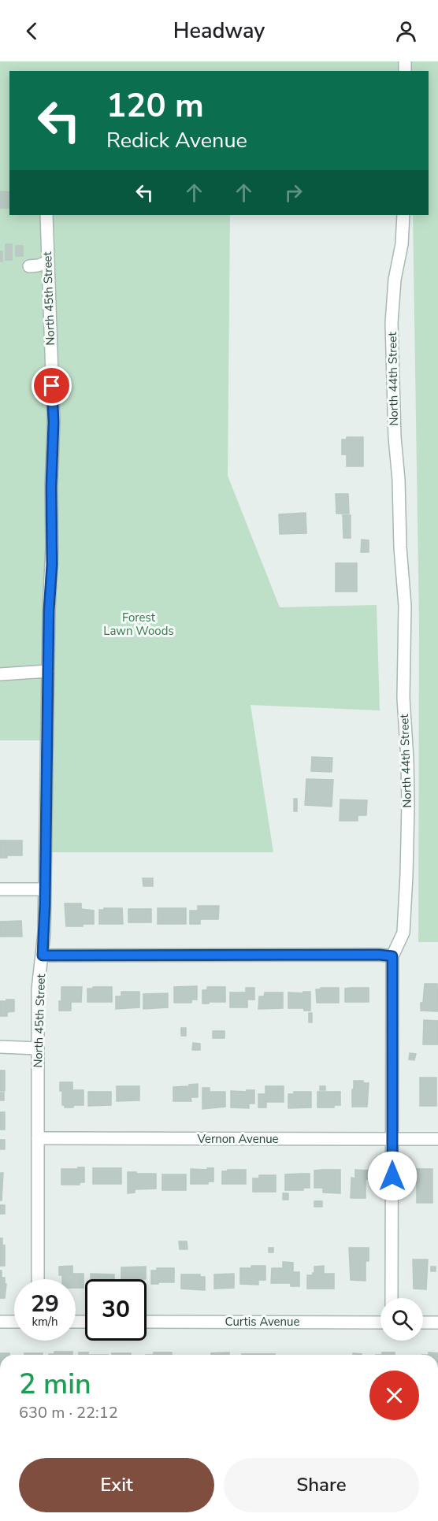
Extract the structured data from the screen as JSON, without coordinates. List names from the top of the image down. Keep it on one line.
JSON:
{"streets":{"street":["North 45th Street","North 44th Street","Vernon Avenue","Curtis Avenue"]},"crossings":[["North 45th Street","Vernon Avenue"],["North 44th Street","Vernon Avenue"]],"parks":["Forest Lawn Woods"],"page":{"header":"Headway","turn":["120 m","Redick Avenue"],"speed":"29 km/h","limit":"30","heading":["2 min","630 m · 22:12"],"buttons":["Exit","Share"]}}
